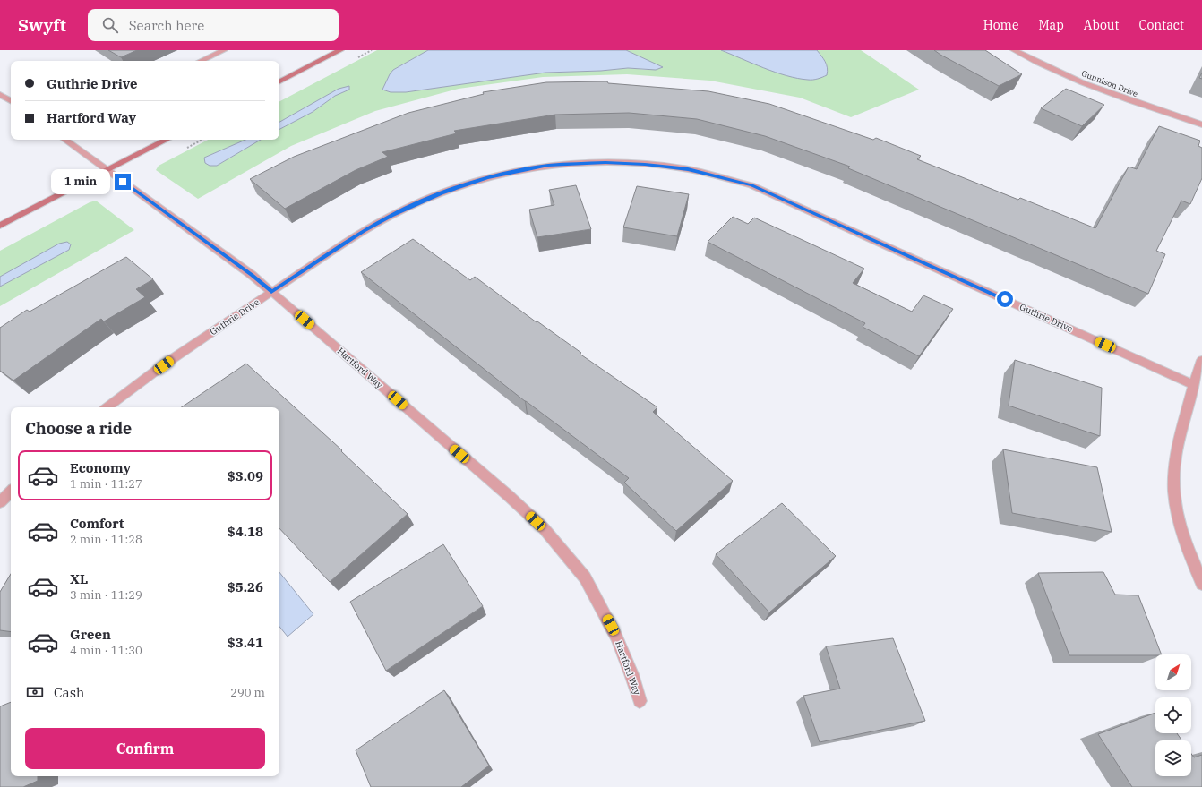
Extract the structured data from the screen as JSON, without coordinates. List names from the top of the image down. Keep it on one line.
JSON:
{"streets":{"street":["Gunnison Drive","Guthrie Drive","Hartford Way"]},"crossings":[["Guthrie Drive","Hartford Way"]],"north":"top right","page":{"header":"Swyft","search":"Search here","nav":["Home","Map","About","Contact"],"banner":["Guthrie Drive","Hartford Way"],"bubble":"1 min","heading":"Choose a ride","list":[{"name":"Economy","note":"1 min · 11:27","value":"$3.09"},{"name":"Comfort","note":"2 min · 11:28","value":"$4.18"},{"name":"XL","note":"3 min · 11:29","value":"$5.26"},{"name":"Green","note":"4 min · 11:30","value":"$3.41"}],"pay":["Cash","290 m"],"buttons":"Confirm"}}
